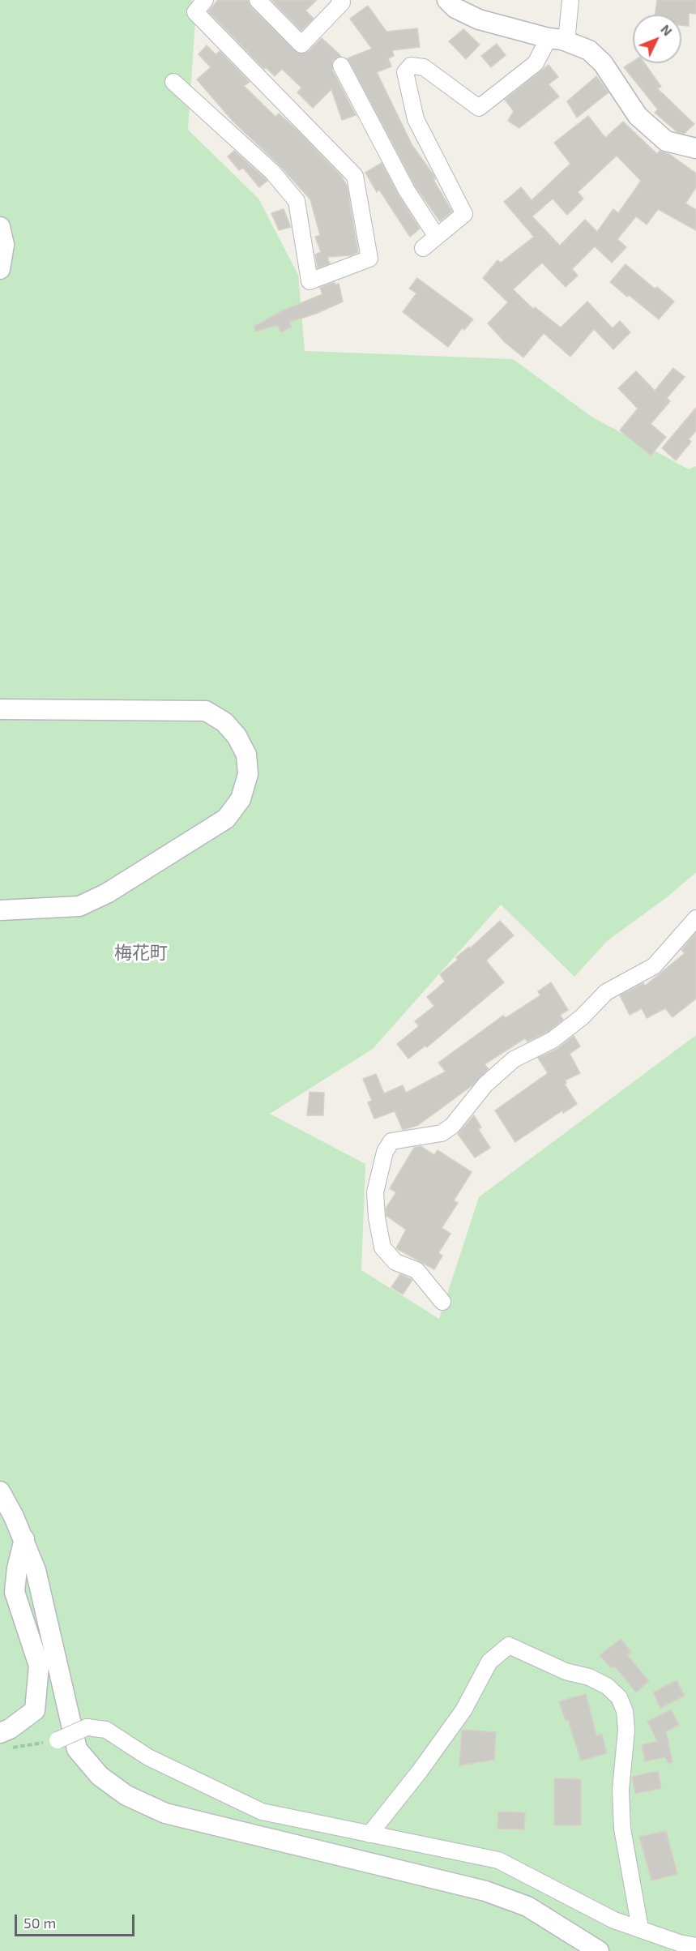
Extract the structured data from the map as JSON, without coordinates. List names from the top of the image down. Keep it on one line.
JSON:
{"districts":["梅花町"],"scale_bar":"50 m","north":"top right"}
